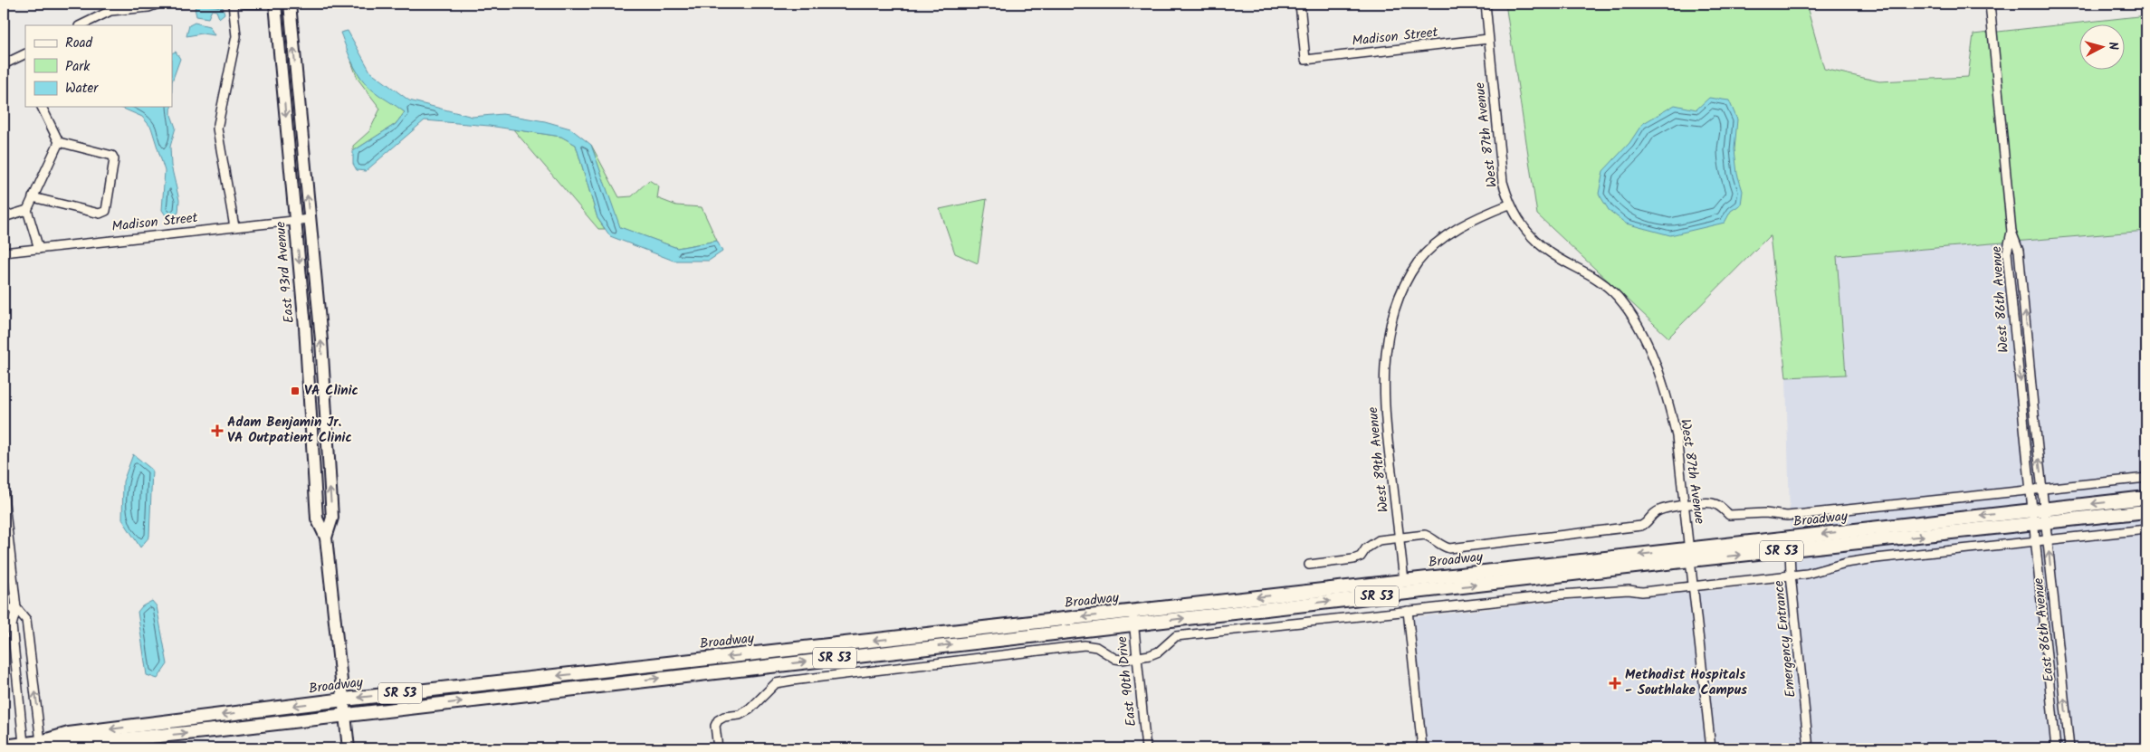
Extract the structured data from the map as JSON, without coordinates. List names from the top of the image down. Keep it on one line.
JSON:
{"streets":{"main road":["Broadway","SR 53"],"street":["Madison Street","West 87th Avenue","East 93rd Avenue","West 86th Avenue","West 89th Avenue","East 86th Avenue","Emergency Entrance","East 90th Drive"]},"crossings":[["Madison Street","West 87th Avenue"],["Madison Street","East 93rd Avenue"],["West 87th Avenue","West 89th Avenue"],["West 87th Avenue","Broadway"],["East 93rd Avenue","Broadway"],["West 86th Avenue","Broadway"],["West 86th Avenue","East 86th Avenue"],["West 89th Avenue","Broadway"],["Broadway","East 86th Avenue"],["Broadway","Emergency Entrance"],["Broadway","East 90th Drive"]],"places":{"transit":["VA Clinic"],"health":["Adam Benjamin Jr. VA Outpatient Clinic","Methodist Hospitals - Southlake Campus"]},"legend":["Road","Park","Water"],"north":"right"}
